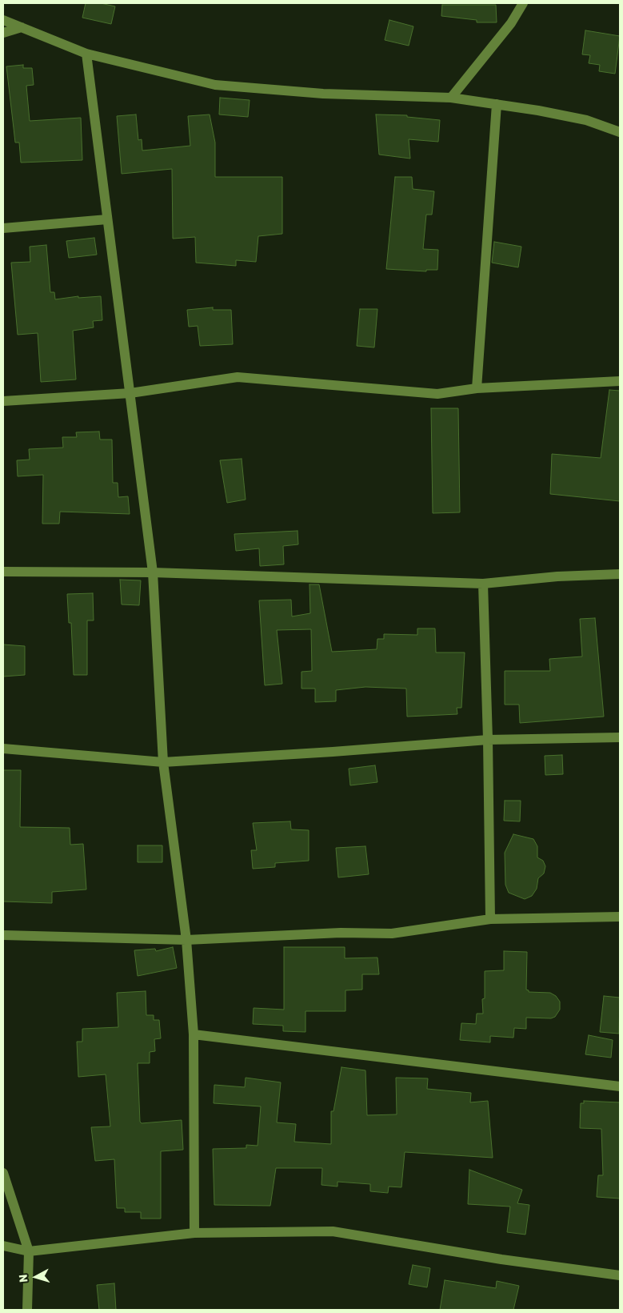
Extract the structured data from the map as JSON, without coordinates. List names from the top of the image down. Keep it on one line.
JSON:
{"north":"left"}
